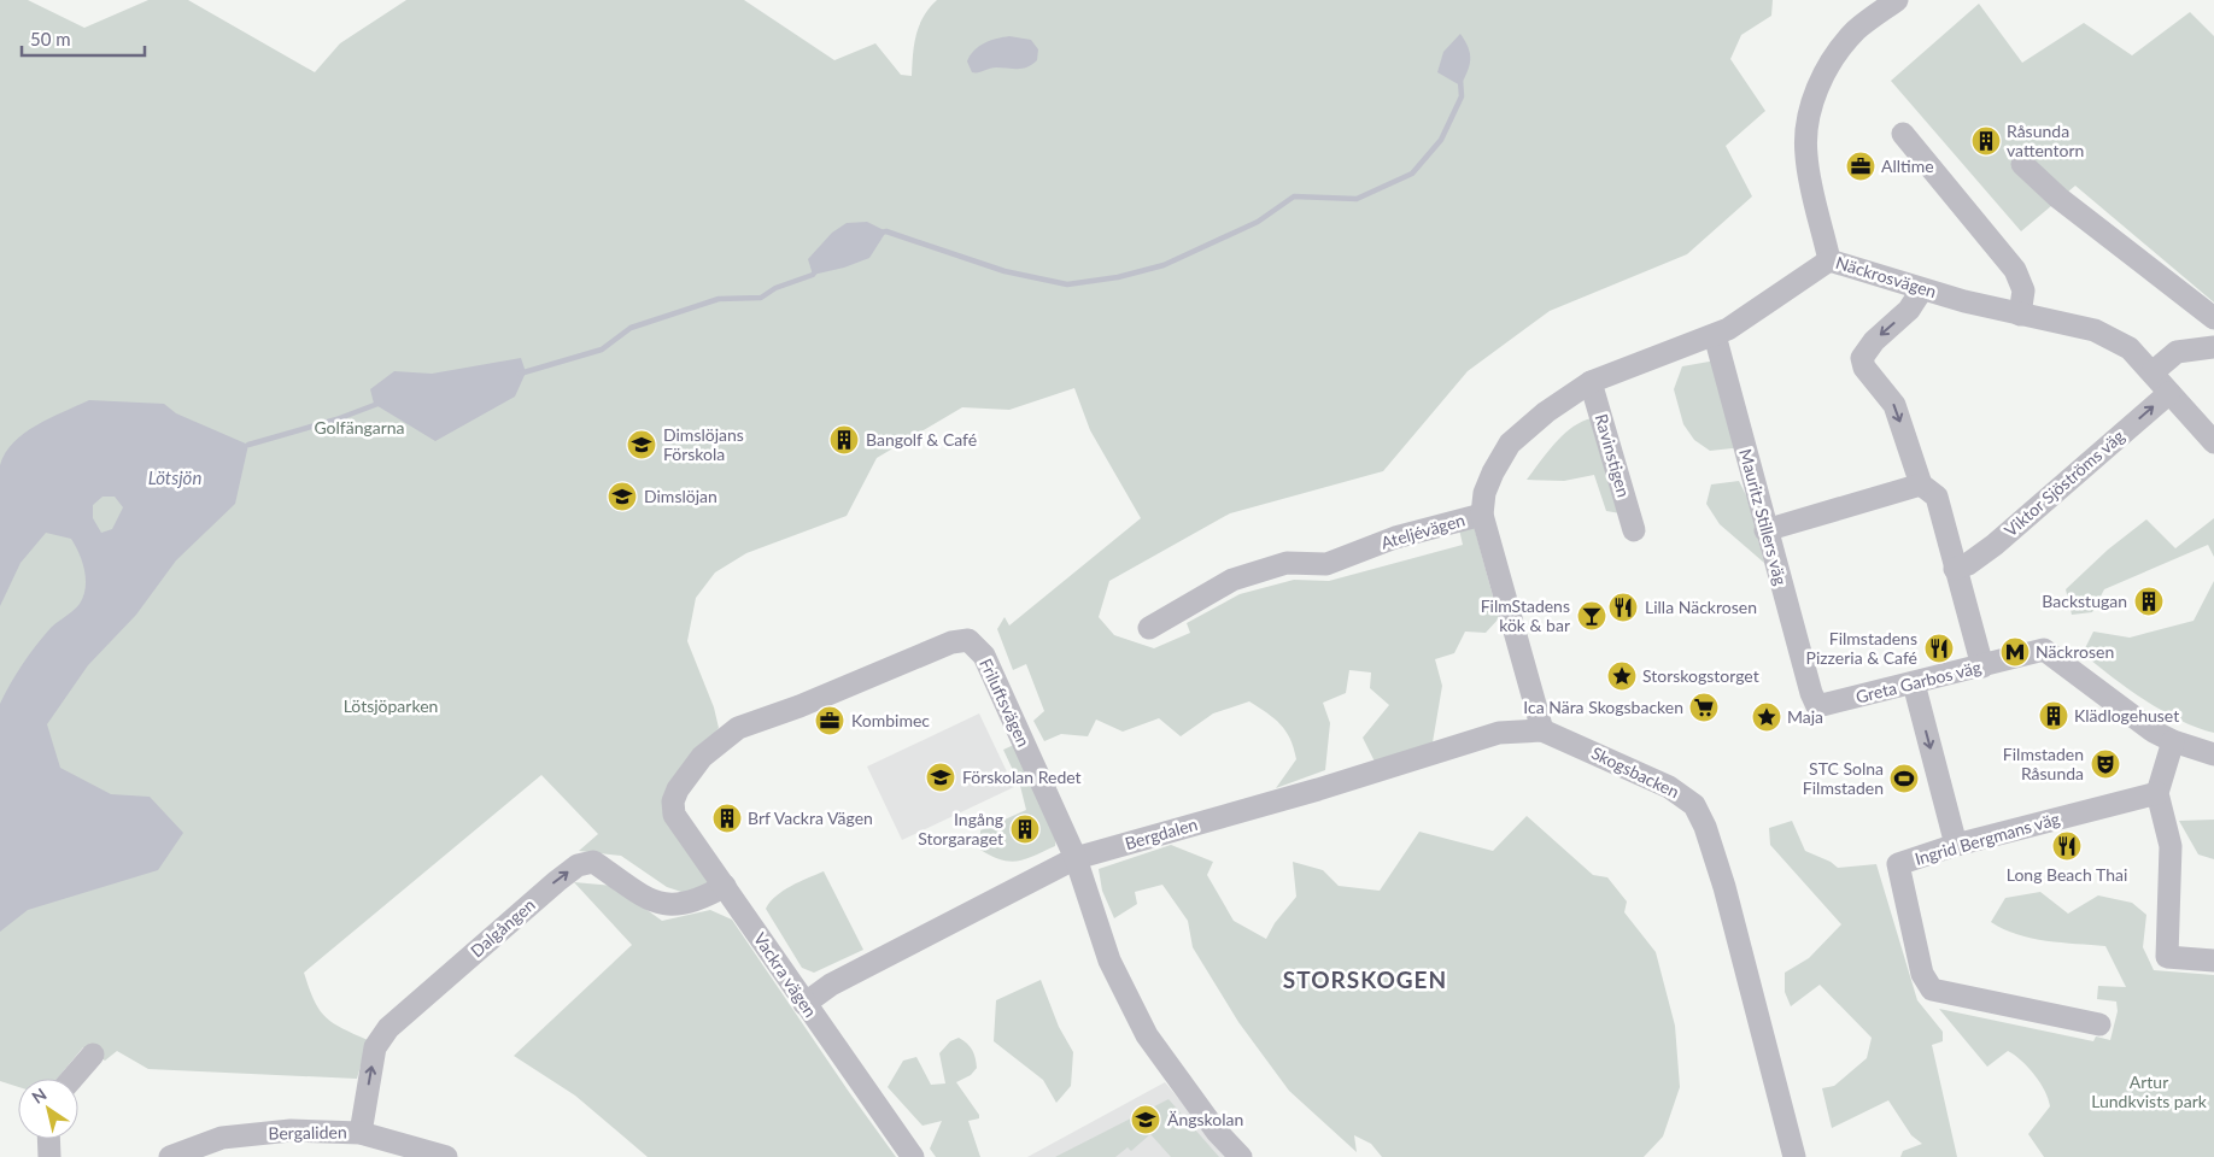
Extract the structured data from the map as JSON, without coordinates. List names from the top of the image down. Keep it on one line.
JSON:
{"streets":{"street":["Näckrosvägen","Ravinstigen","Viktor Sjöströms väg","Mauritz Stillers väg","Ateljévägen","Greta Garbos väg","Friluftsvägen","Skogsbacken","Bergdalen","Ingrid Bergmans väg","Dalgången","Vackra vägen","Bergaliden"]},"crossings":[["Näckrosvägen","Viktor Sjöströms väg"],["Näckrosvägen","Ateljévägen"],["Ravinstigen","Ateljévägen"],["Mauritz Stillers väg","Ateljévägen"],["Mauritz Stillers väg","Greta Garbos väg"],["Friluftsvägen","Bergdalen"],["Friluftsvägen","Vackra vägen"],["Skogsbacken","Bergdalen"],["Bergdalen","Vackra vägen"],["Dalgången","Vackra vägen"],["Dalgången","Bergaliden"]],"one_way":["Viktor Sjöströms väg","Dalgången"],"districts":["STORSKOGEN"],"water":["Lötsjön"],"parks":["Golfängarna","Lötsjöparken","Artur Lundkvists park"],"places":{"building":["Råsunda vattentorn","Bangolf & Café","Backstugan","Klädlogehuset","Brf Vackra Vägen","Ingång Storgaraget"],"office":["Alltime","Kombimec"],"school or university":["Dimslöjans Förskola","Dimslöjan","Förskolan Redet","Ängskolan"],"restaurant":["Lilla Näckrosen","Filmstadens Pizzeria & Café","Long Beach Thai"],"bar":["FilmStadens kök & bar"],"metro station":["Näckrosen"],"place":["Storskogstorget","Maja"],"supermarket":["Ica Nära Skogsbacken"],"theatre":["Filmstaden Råsunda"],"sports":["STC Solna Filmstaden"]},"scale_bar":"50 m","north":"top left"}
